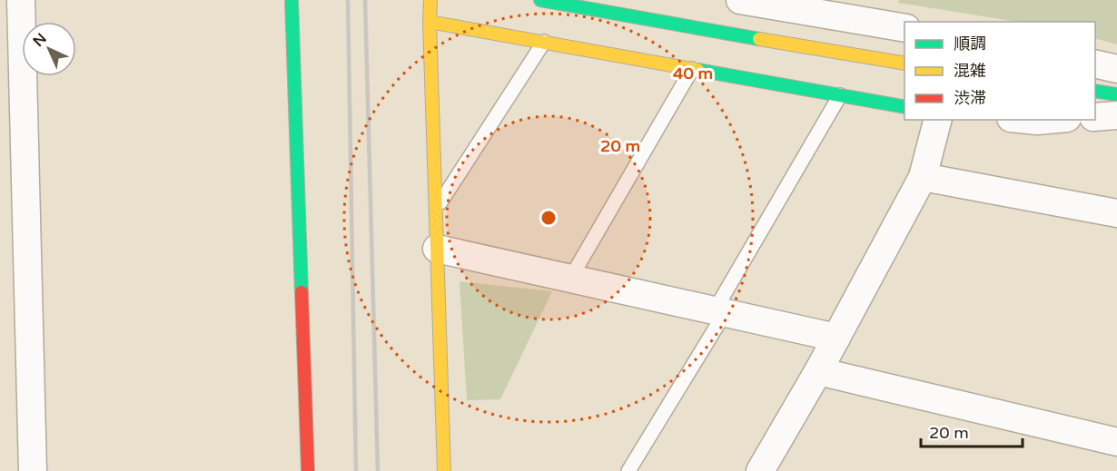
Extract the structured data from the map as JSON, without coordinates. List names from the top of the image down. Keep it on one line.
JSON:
{"legend":["順調","混雑","渋滞"],"scale_bar":"20 m","north":"top left","rings":["40 m","20 m"]}
